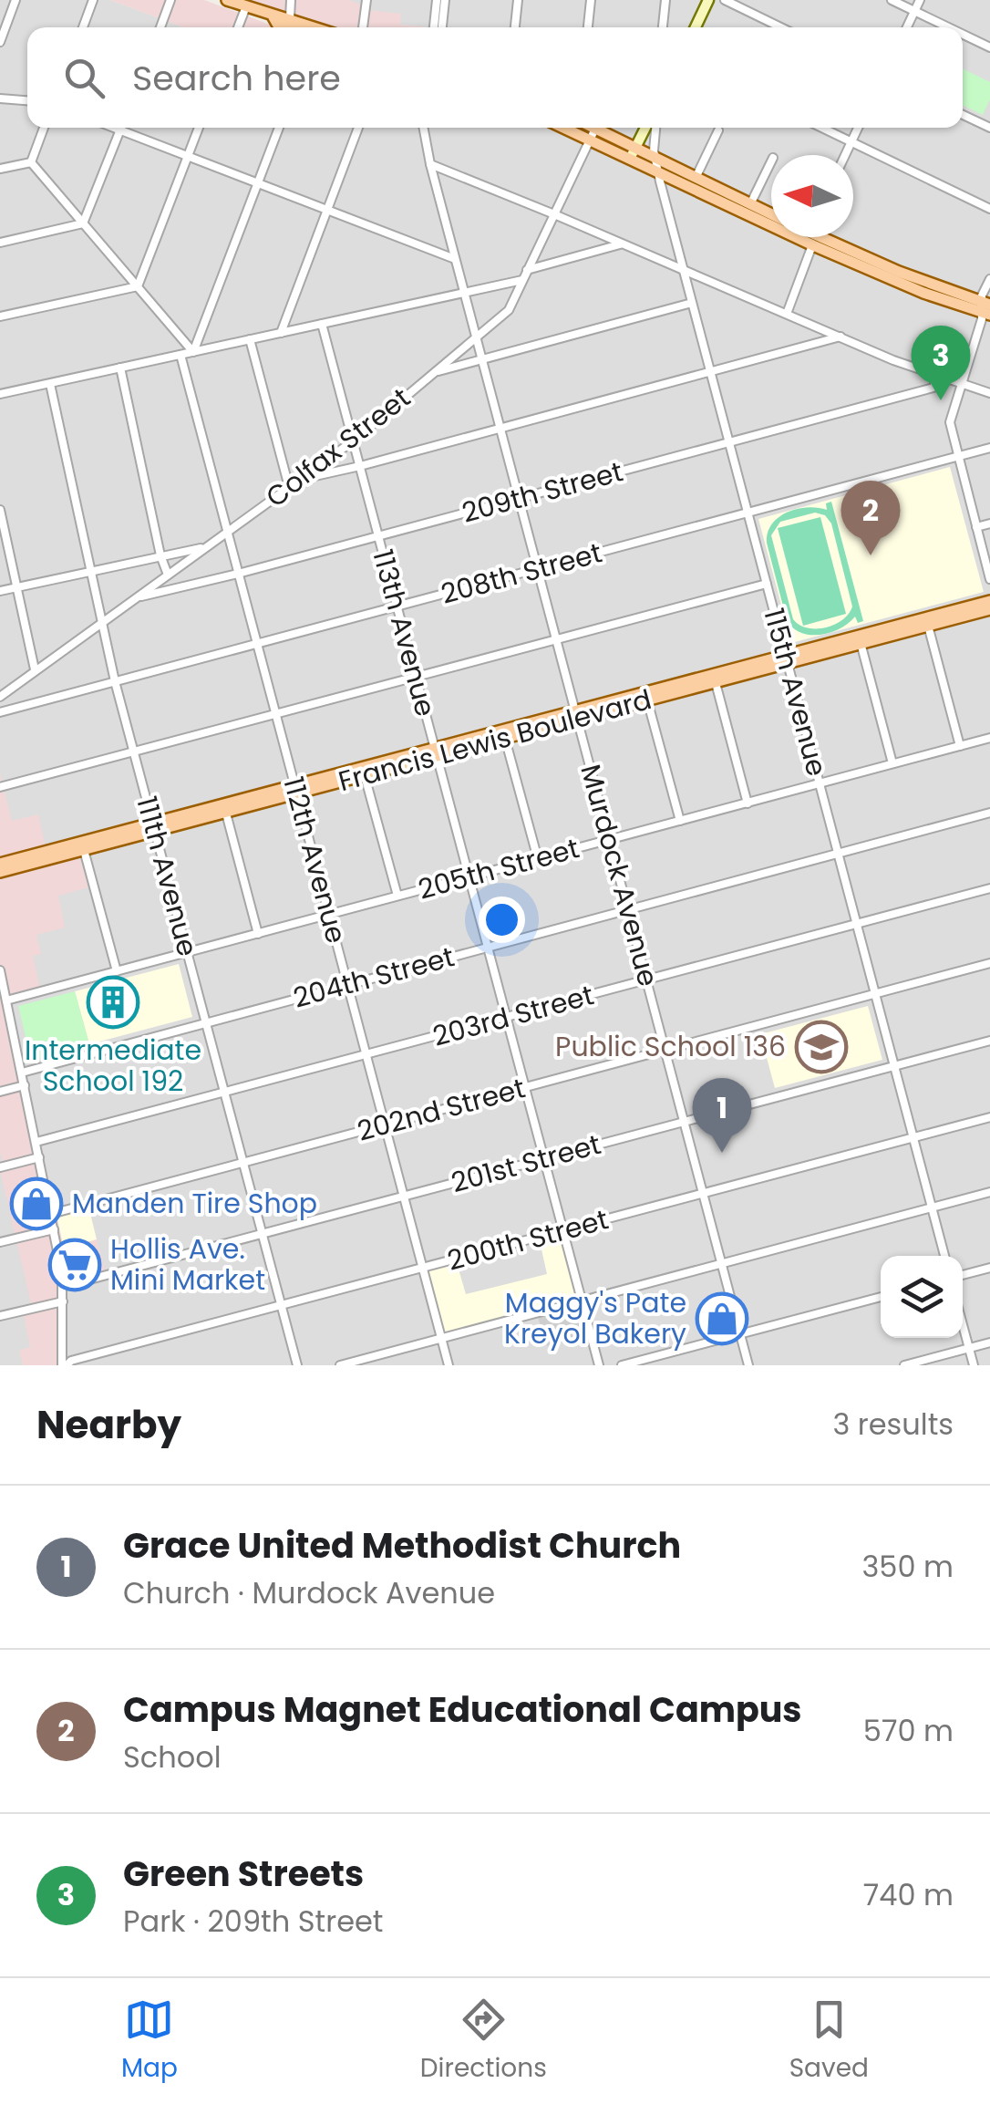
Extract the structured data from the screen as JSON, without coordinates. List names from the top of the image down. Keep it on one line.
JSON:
{"streets":{"main road":["Francis Lewis Boulevard"],"street":["Colfax Street","209th Street","208th Street","113th Avenue","115th Avenue","112th Avenue","205th Street","Murdock Avenue","111th Avenue","204th Street","203rd Street","202nd Street","201st Street","200th Street"]},"crossings":[["Colfax Street","209th Street"],["Colfax Street","113th Avenue"],["Colfax Street","112th Avenue"],["Colfax Street","Murdock Avenue"],["Colfax Street","111th Avenue"],["209th Street","113th Avenue"],["209th Street","115th Avenue"],["209th Street","112th Avenue"],["209th Street","Murdock Avenue"],["208th Street","113th Avenue"],["208th Street","115th Avenue"],["208th Street","112th Avenue"],["208th Street","Murdock Avenue"],["208th Street","111th Avenue"],["113th Avenue","Francis Lewis Boulevard"],["113th Avenue","205th Street"],["113th Avenue","204th Street"],["113th Avenue","203rd Street"],["113th Avenue","202nd Street"],["113th Avenue","201st Street"],["113th Avenue","200th Street"],["115th Avenue","Francis Lewis Boulevard"],["115th Avenue","205th Street"],["115th Avenue","204th Street"],["115th Avenue","203rd Street"],["115th Avenue","202nd Street"],["115th Avenue","201st Street"],["115th Avenue","200th Street"],["Francis Lewis Boulevard","112th Avenue"],["Francis Lewis Boulevard","Murdock Avenue"],["Francis Lewis Boulevard","111th Avenue"],["112th Avenue","205th Street"],["112th Avenue","204th Street"],["112th Avenue","203rd Street"],["112th Avenue","202nd Street"],["112th Avenue","201st Street"],["112th Avenue","200th Street"],["205th Street","Murdock Avenue"],["205th Street","111th Avenue"],["Murdock Avenue","204th Street"],["Murdock Avenue","203rd Street"],["Murdock Avenue","202nd Street"],["Murdock Avenue","201st Street"],["Murdock Avenue","200th Street"],["111th Avenue","204th Street"],["111th Avenue","203rd Street"],["111th Avenue","202nd Street"],["111th Avenue","201st Street"],["111th Avenue","200th Street"]],"places":{"building":["Intermediate School 192"],"school or university":["Public School 136"],"shop":["Manden Tire Shop","Maggy's Pate Kreyol Bakery"],"supermarket":["Hollis Ave. Mini Market"]},"north":"left","page":{"search":"Search here","pins":["3","2","1"],"heading":["Nearby","3 results"],"list":[{"mark":"1","name":"Grace United Methodist Church","note":"Church · Murdock Avenue","value":"350 m"},{"mark":"2","name":"Campus Magnet Educational Campus","note":"School","value":"570 m"},{"mark":"3","name":"Green Streets","note":"Park · 209th Street","value":"740 m"}],"nav":["Map","Directions","Saved"]}}
